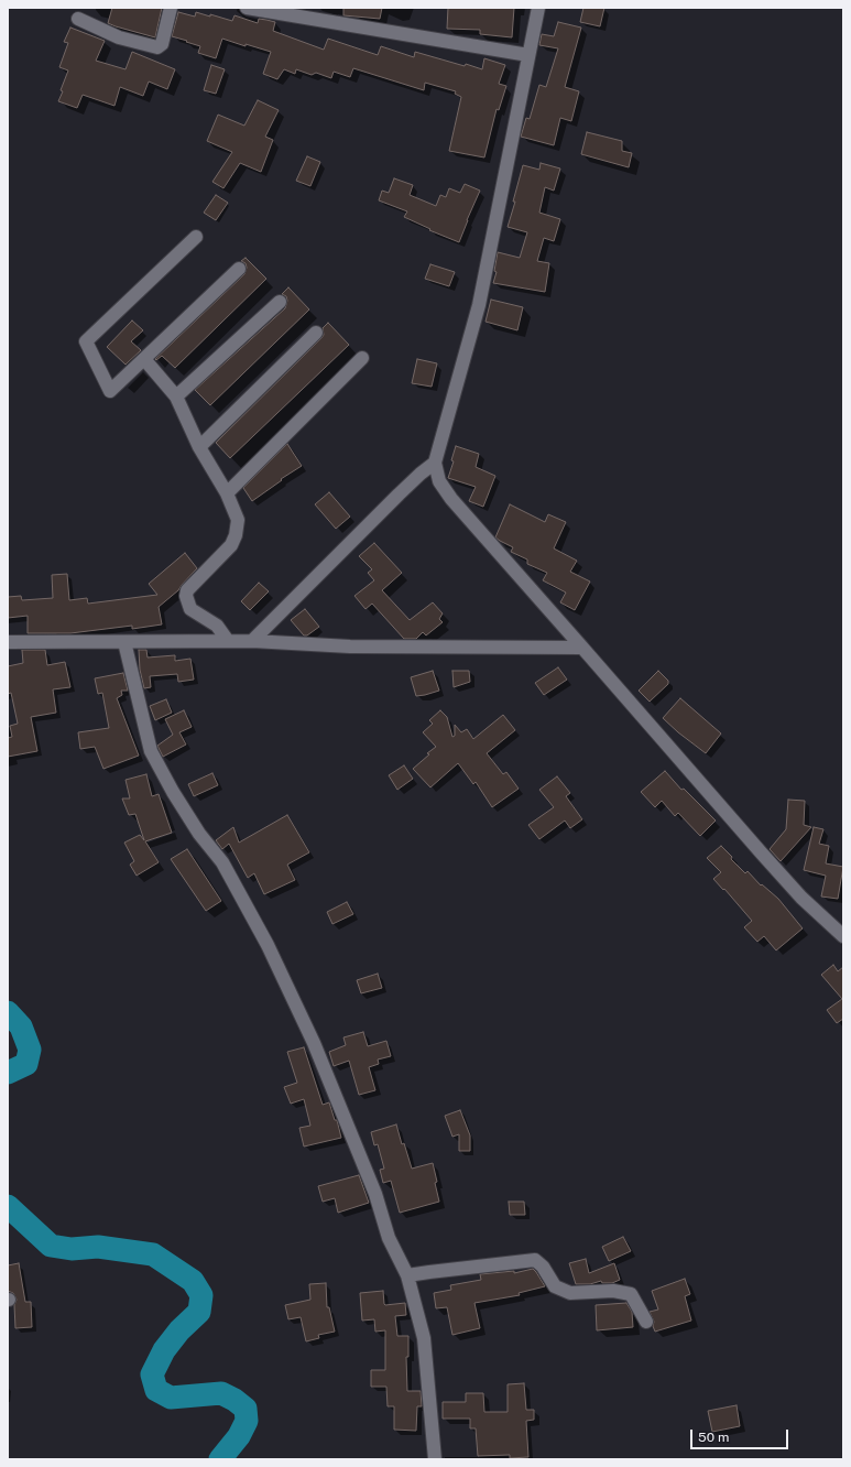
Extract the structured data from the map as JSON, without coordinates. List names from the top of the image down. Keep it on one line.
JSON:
{"scale_bar":"50 m"}
